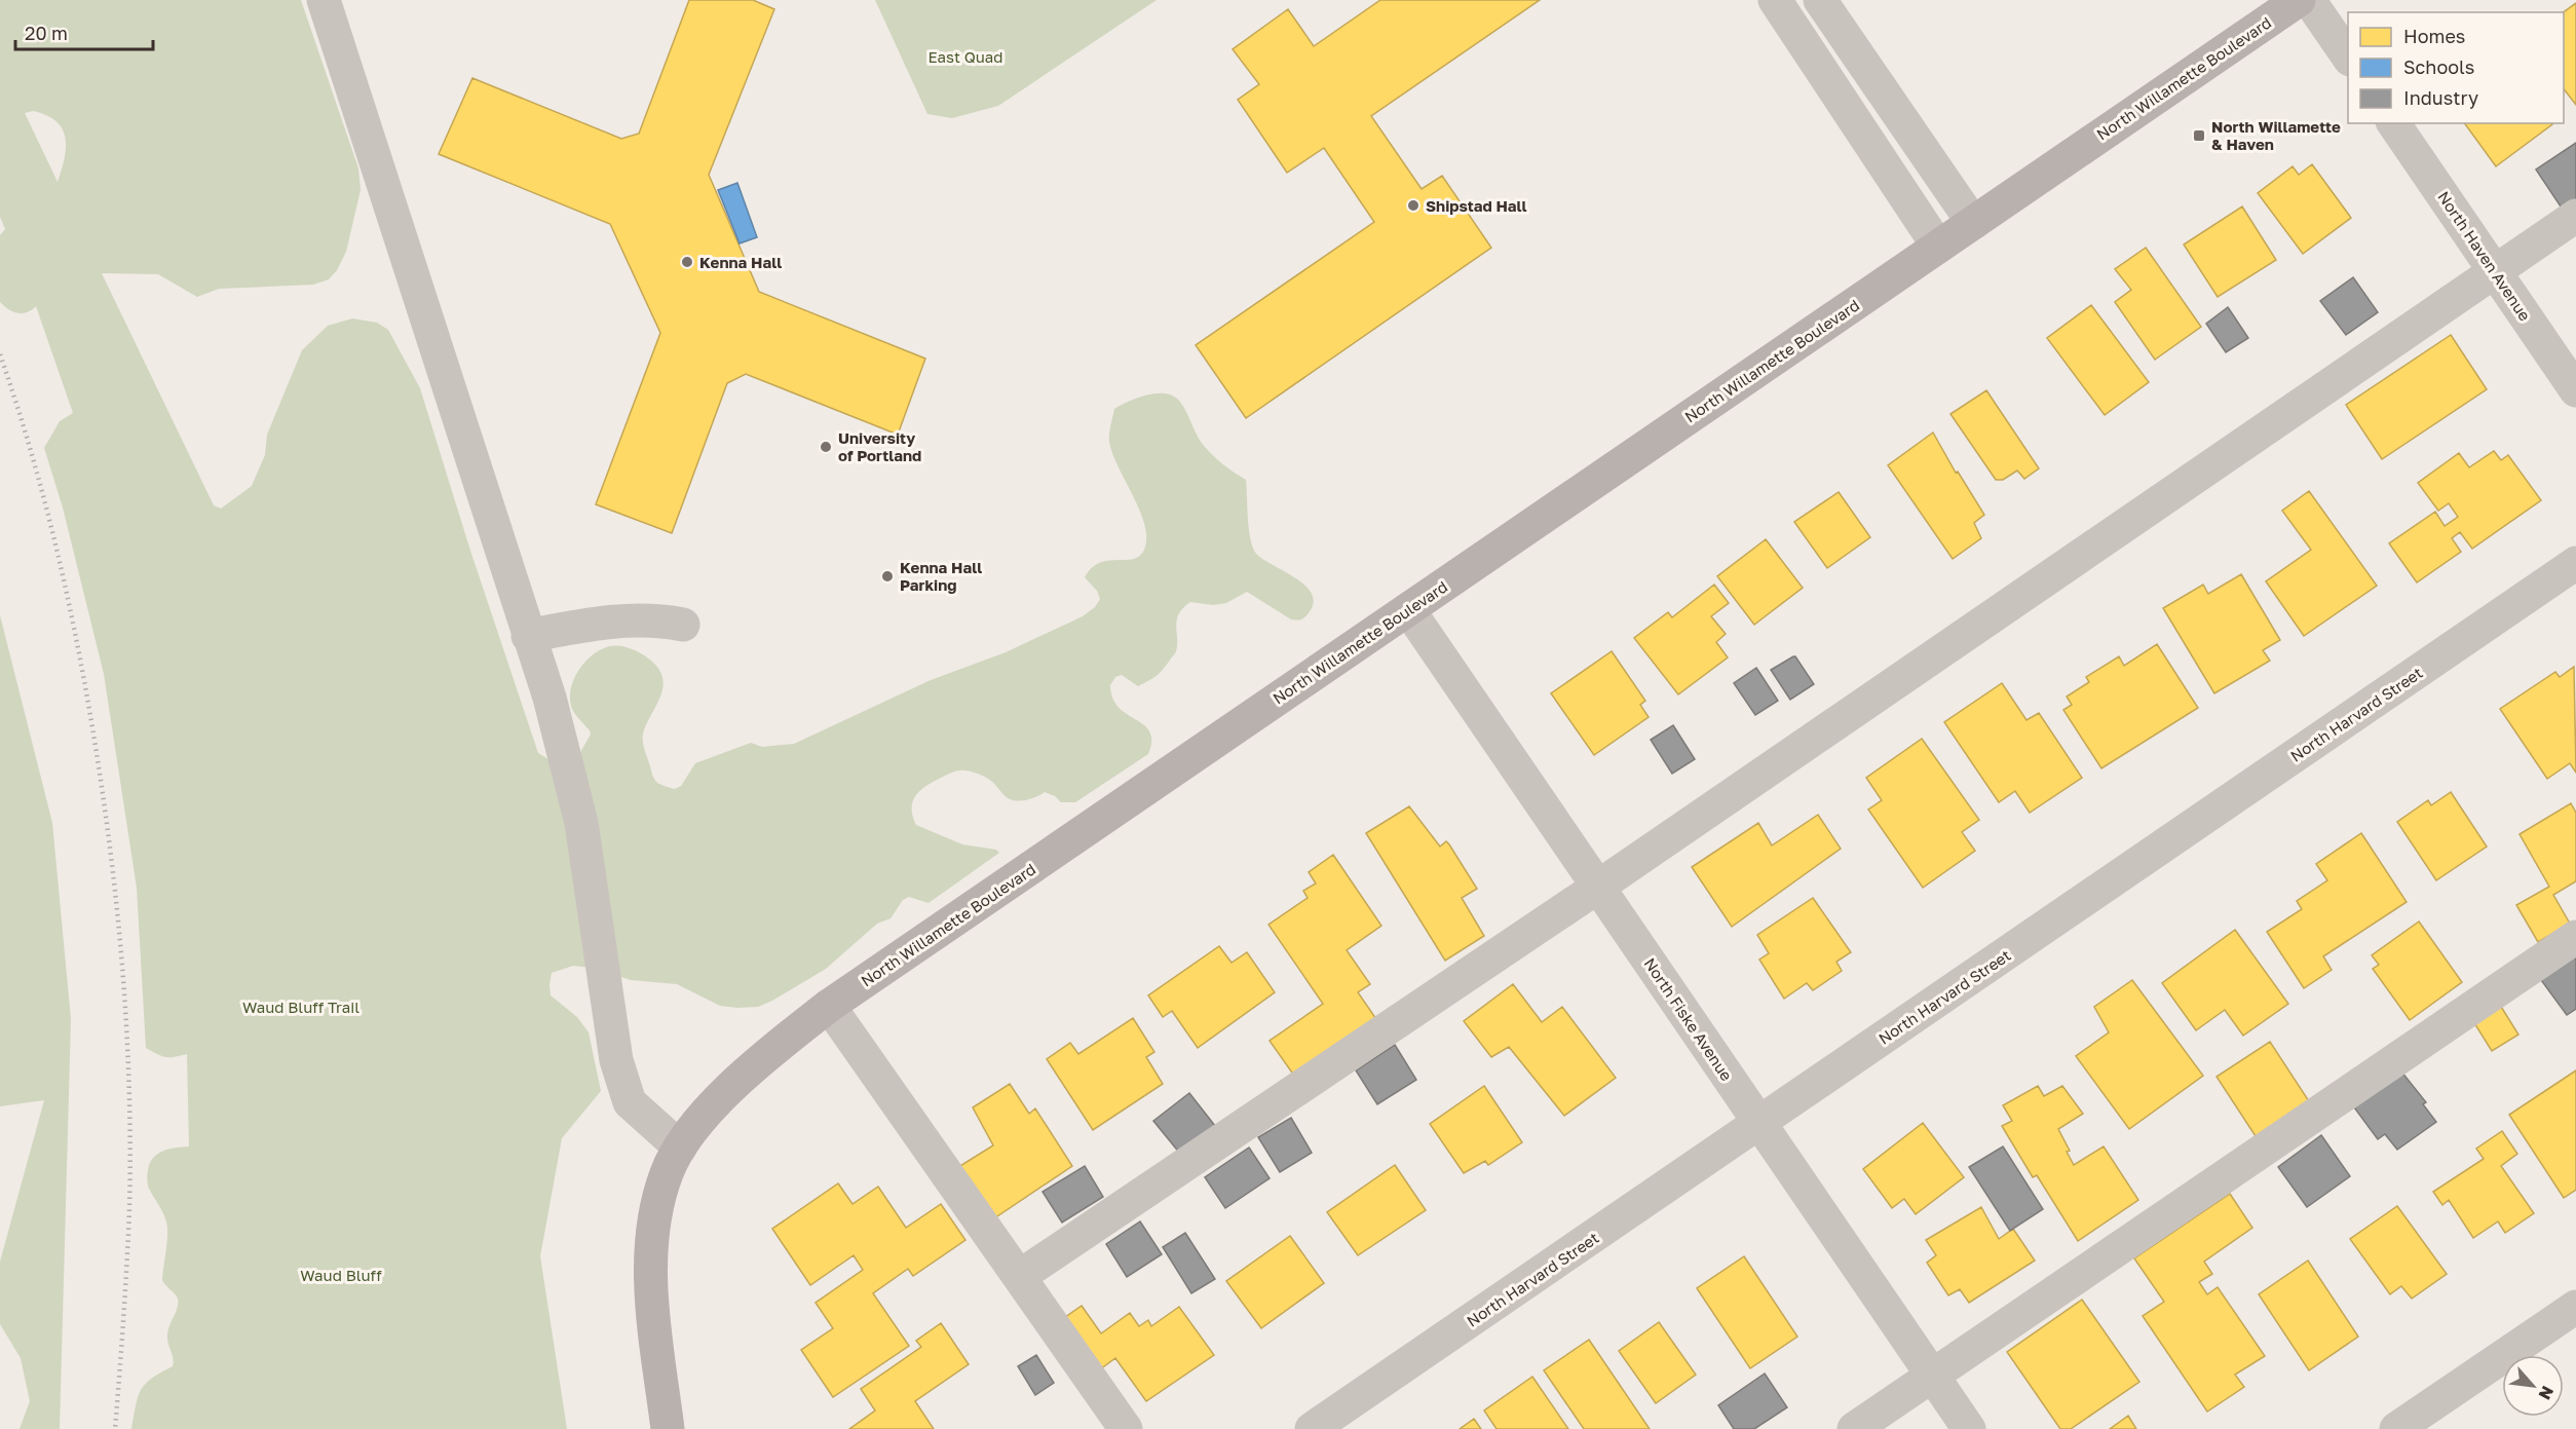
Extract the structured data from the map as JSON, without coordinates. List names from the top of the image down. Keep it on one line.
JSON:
{"streets":{"main road":["North Willamette Boulevard"],"street":["North Haven Avenue","North Harvard Street","North Fiske Avenue"]},"crossings":[["North Willamette Boulevard","North Fiske Avenue"],["North Harvard Street","North Fiske Avenue"]],"parks":["East Quad","Waud Bluff Trail","Waud Bluff"],"places":{"transit":["North Willamette & Haven"],"other":["Shipstad Hall","Kenna Hall","University of Portland","Kenna Hall Parking"]},"legend":["Homes","Schools","Industry"],"scale_bar":"20 m","north":"bottom right"}
